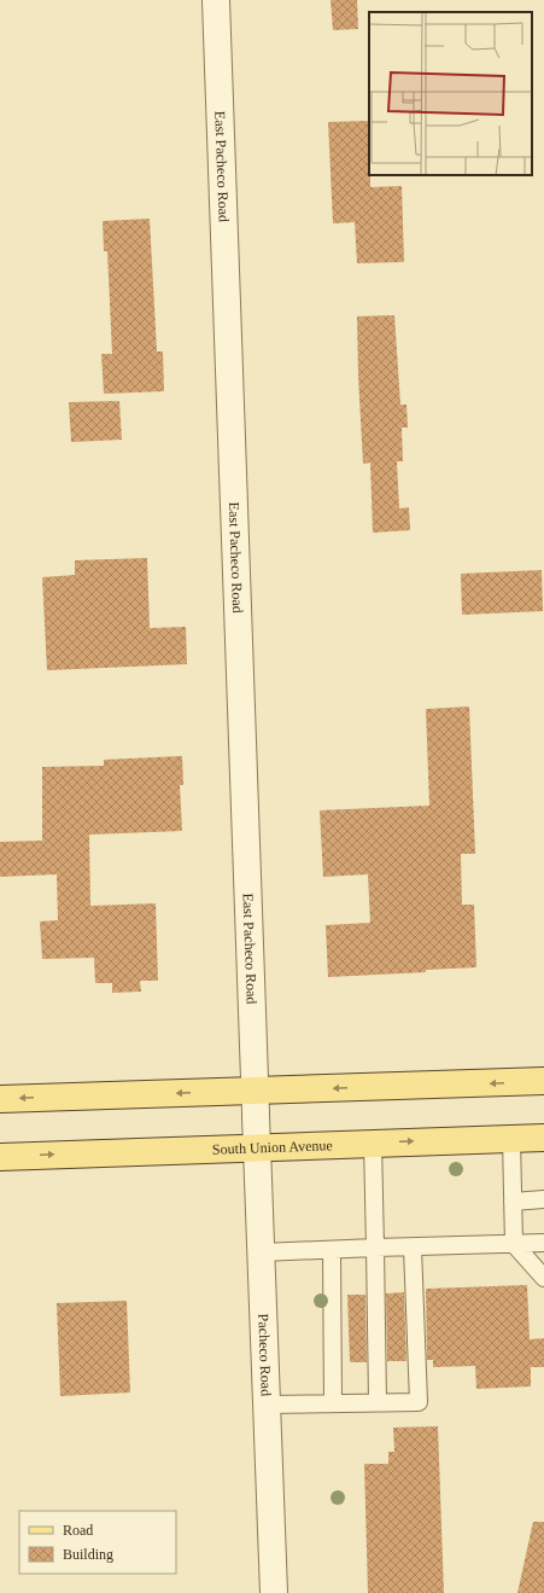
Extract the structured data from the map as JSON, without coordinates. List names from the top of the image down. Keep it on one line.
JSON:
{"streets":{"main road":["South Union Avenue"],"street":["East Pacheco Road","Pacheco Road"]},"crossings":[["East Pacheco Road","Pacheco Road"],["South Union Avenue","Pacheco Road"]],"legend":["Road","Building"]}
